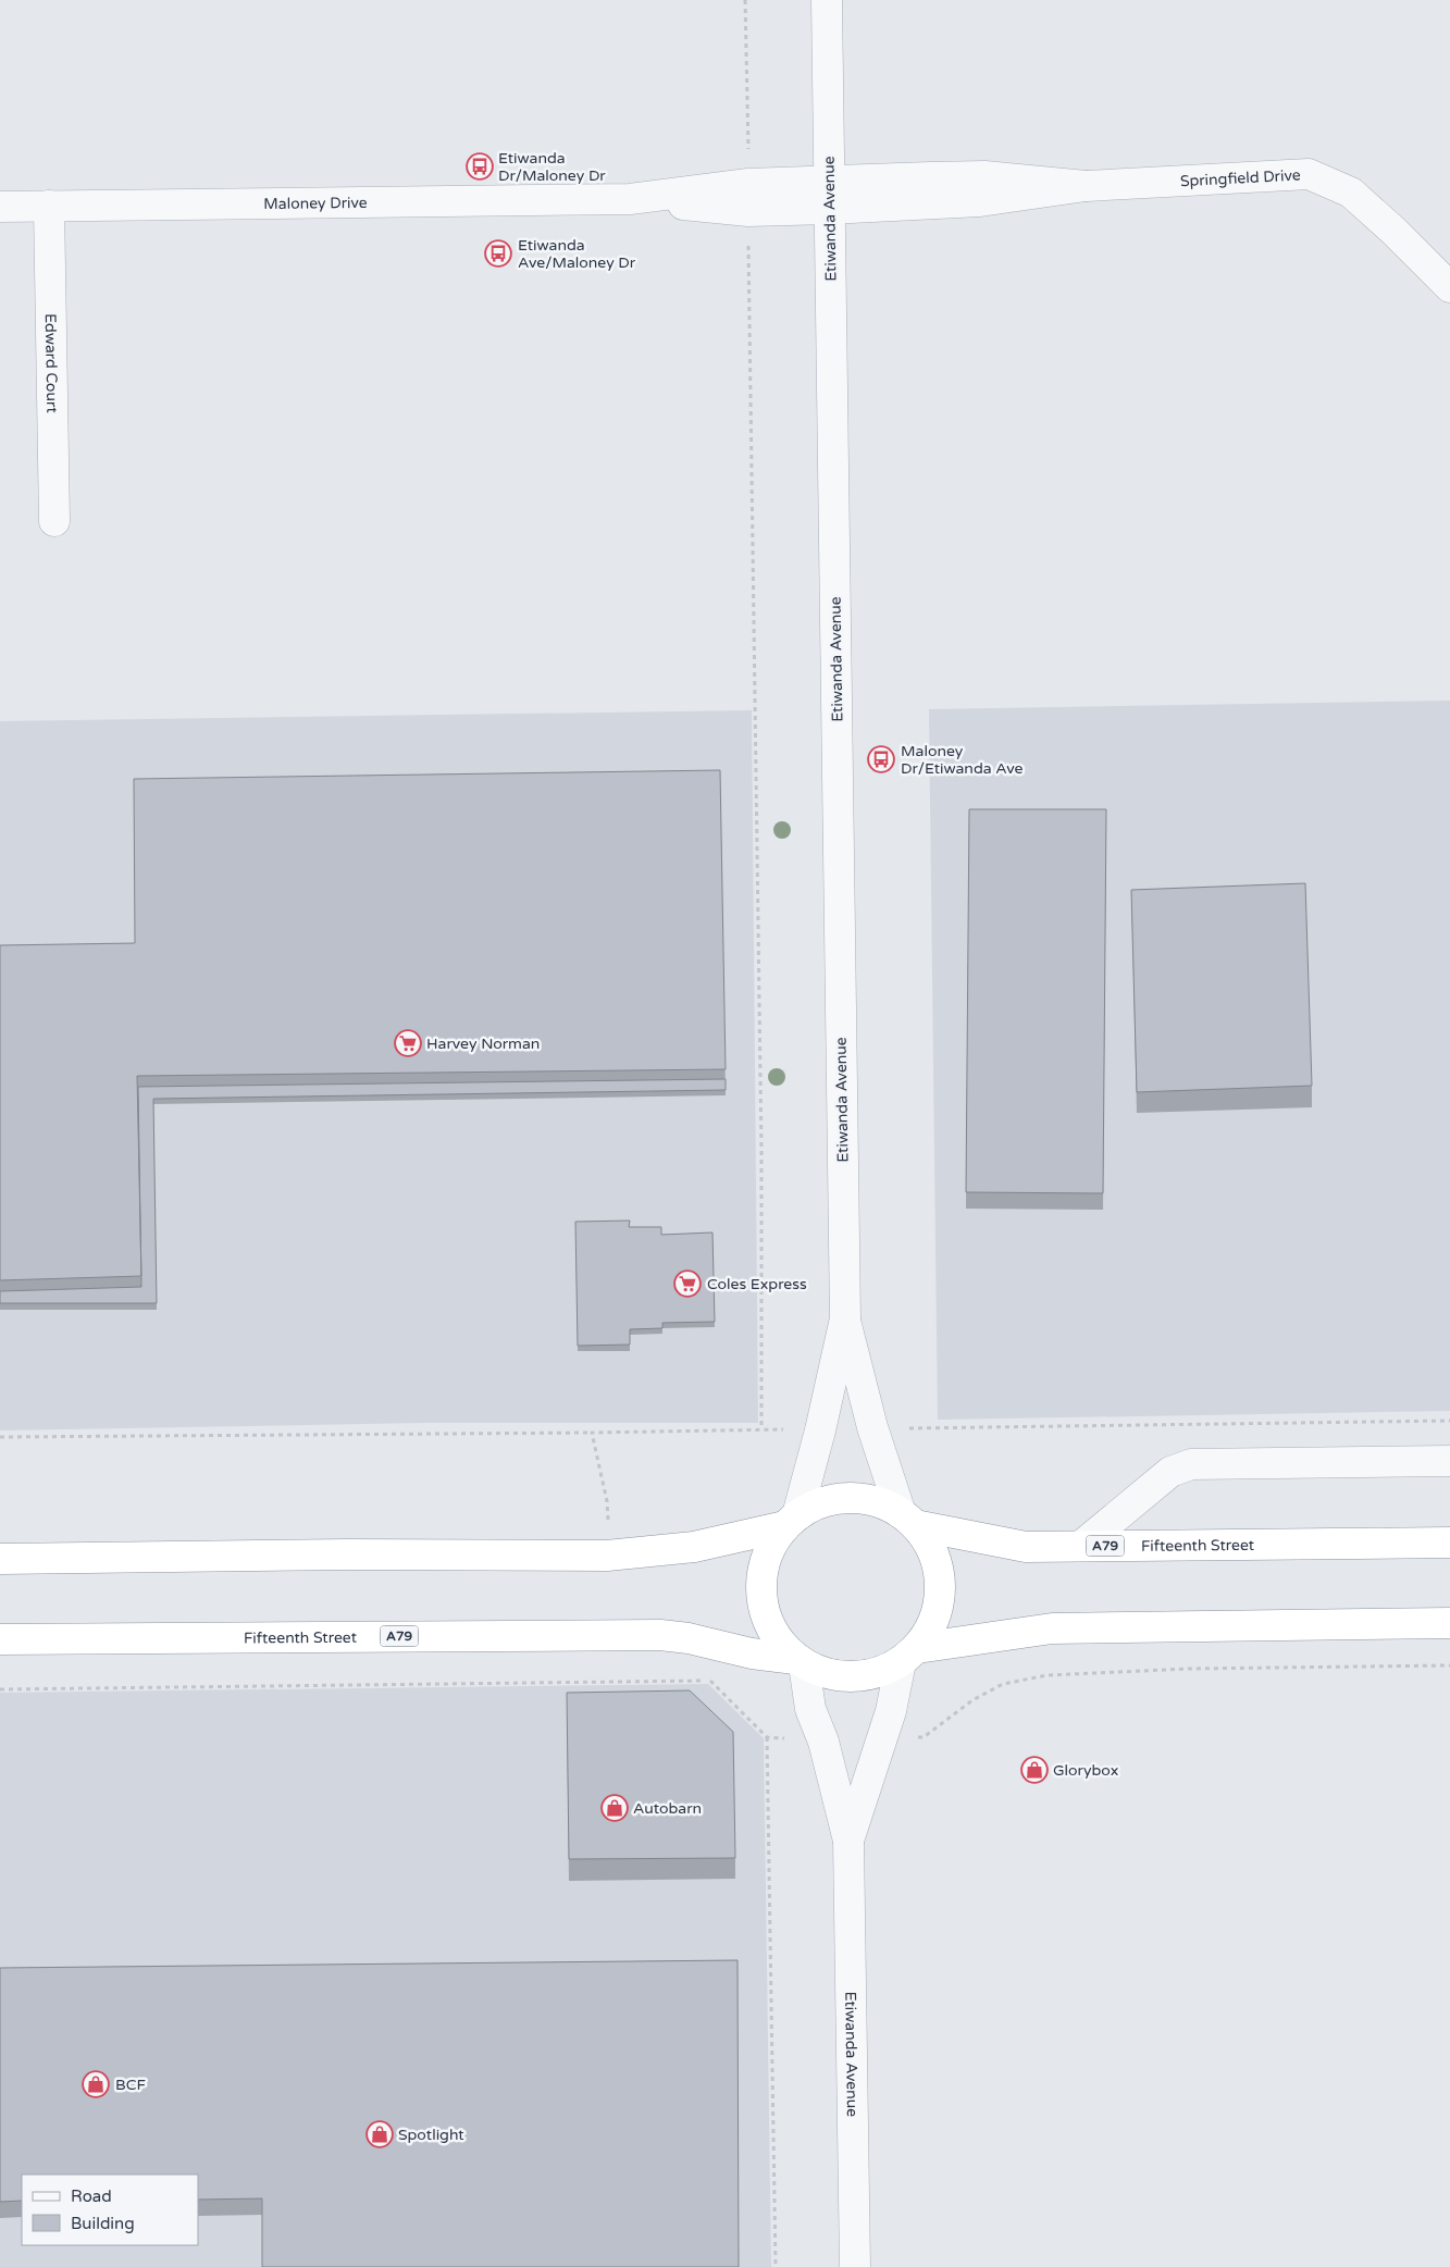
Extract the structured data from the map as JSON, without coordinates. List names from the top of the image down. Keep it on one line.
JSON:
{"streets":{"highway":["A79","Fifteenth Street"],"street":["Springfield Drive","Maloney Drive","Etiwanda Avenue","Edward Court"]},"crossings":[["Springfield Drive","Maloney Drive"],["Springfield Drive","Etiwanda Avenue"],["Maloney Drive","Etiwanda Avenue"],["Maloney Drive","Edward Court"],["Etiwanda Avenue","A79"],["Etiwanda Avenue","Fifteenth Street"],["A79","Fifteenth Street"]],"places":{"bus stop":["Etiwanda Dr/Maloney Dr","Etiwanda Ave/Maloney Dr","Maloney Dr/Etiwanda Ave"],"supermarket":["Harvey Norman","Coles Express"],"shop":["Glorybox","Autobarn","BCF","Spotlight"]},"legend":["Road","Building"]}
